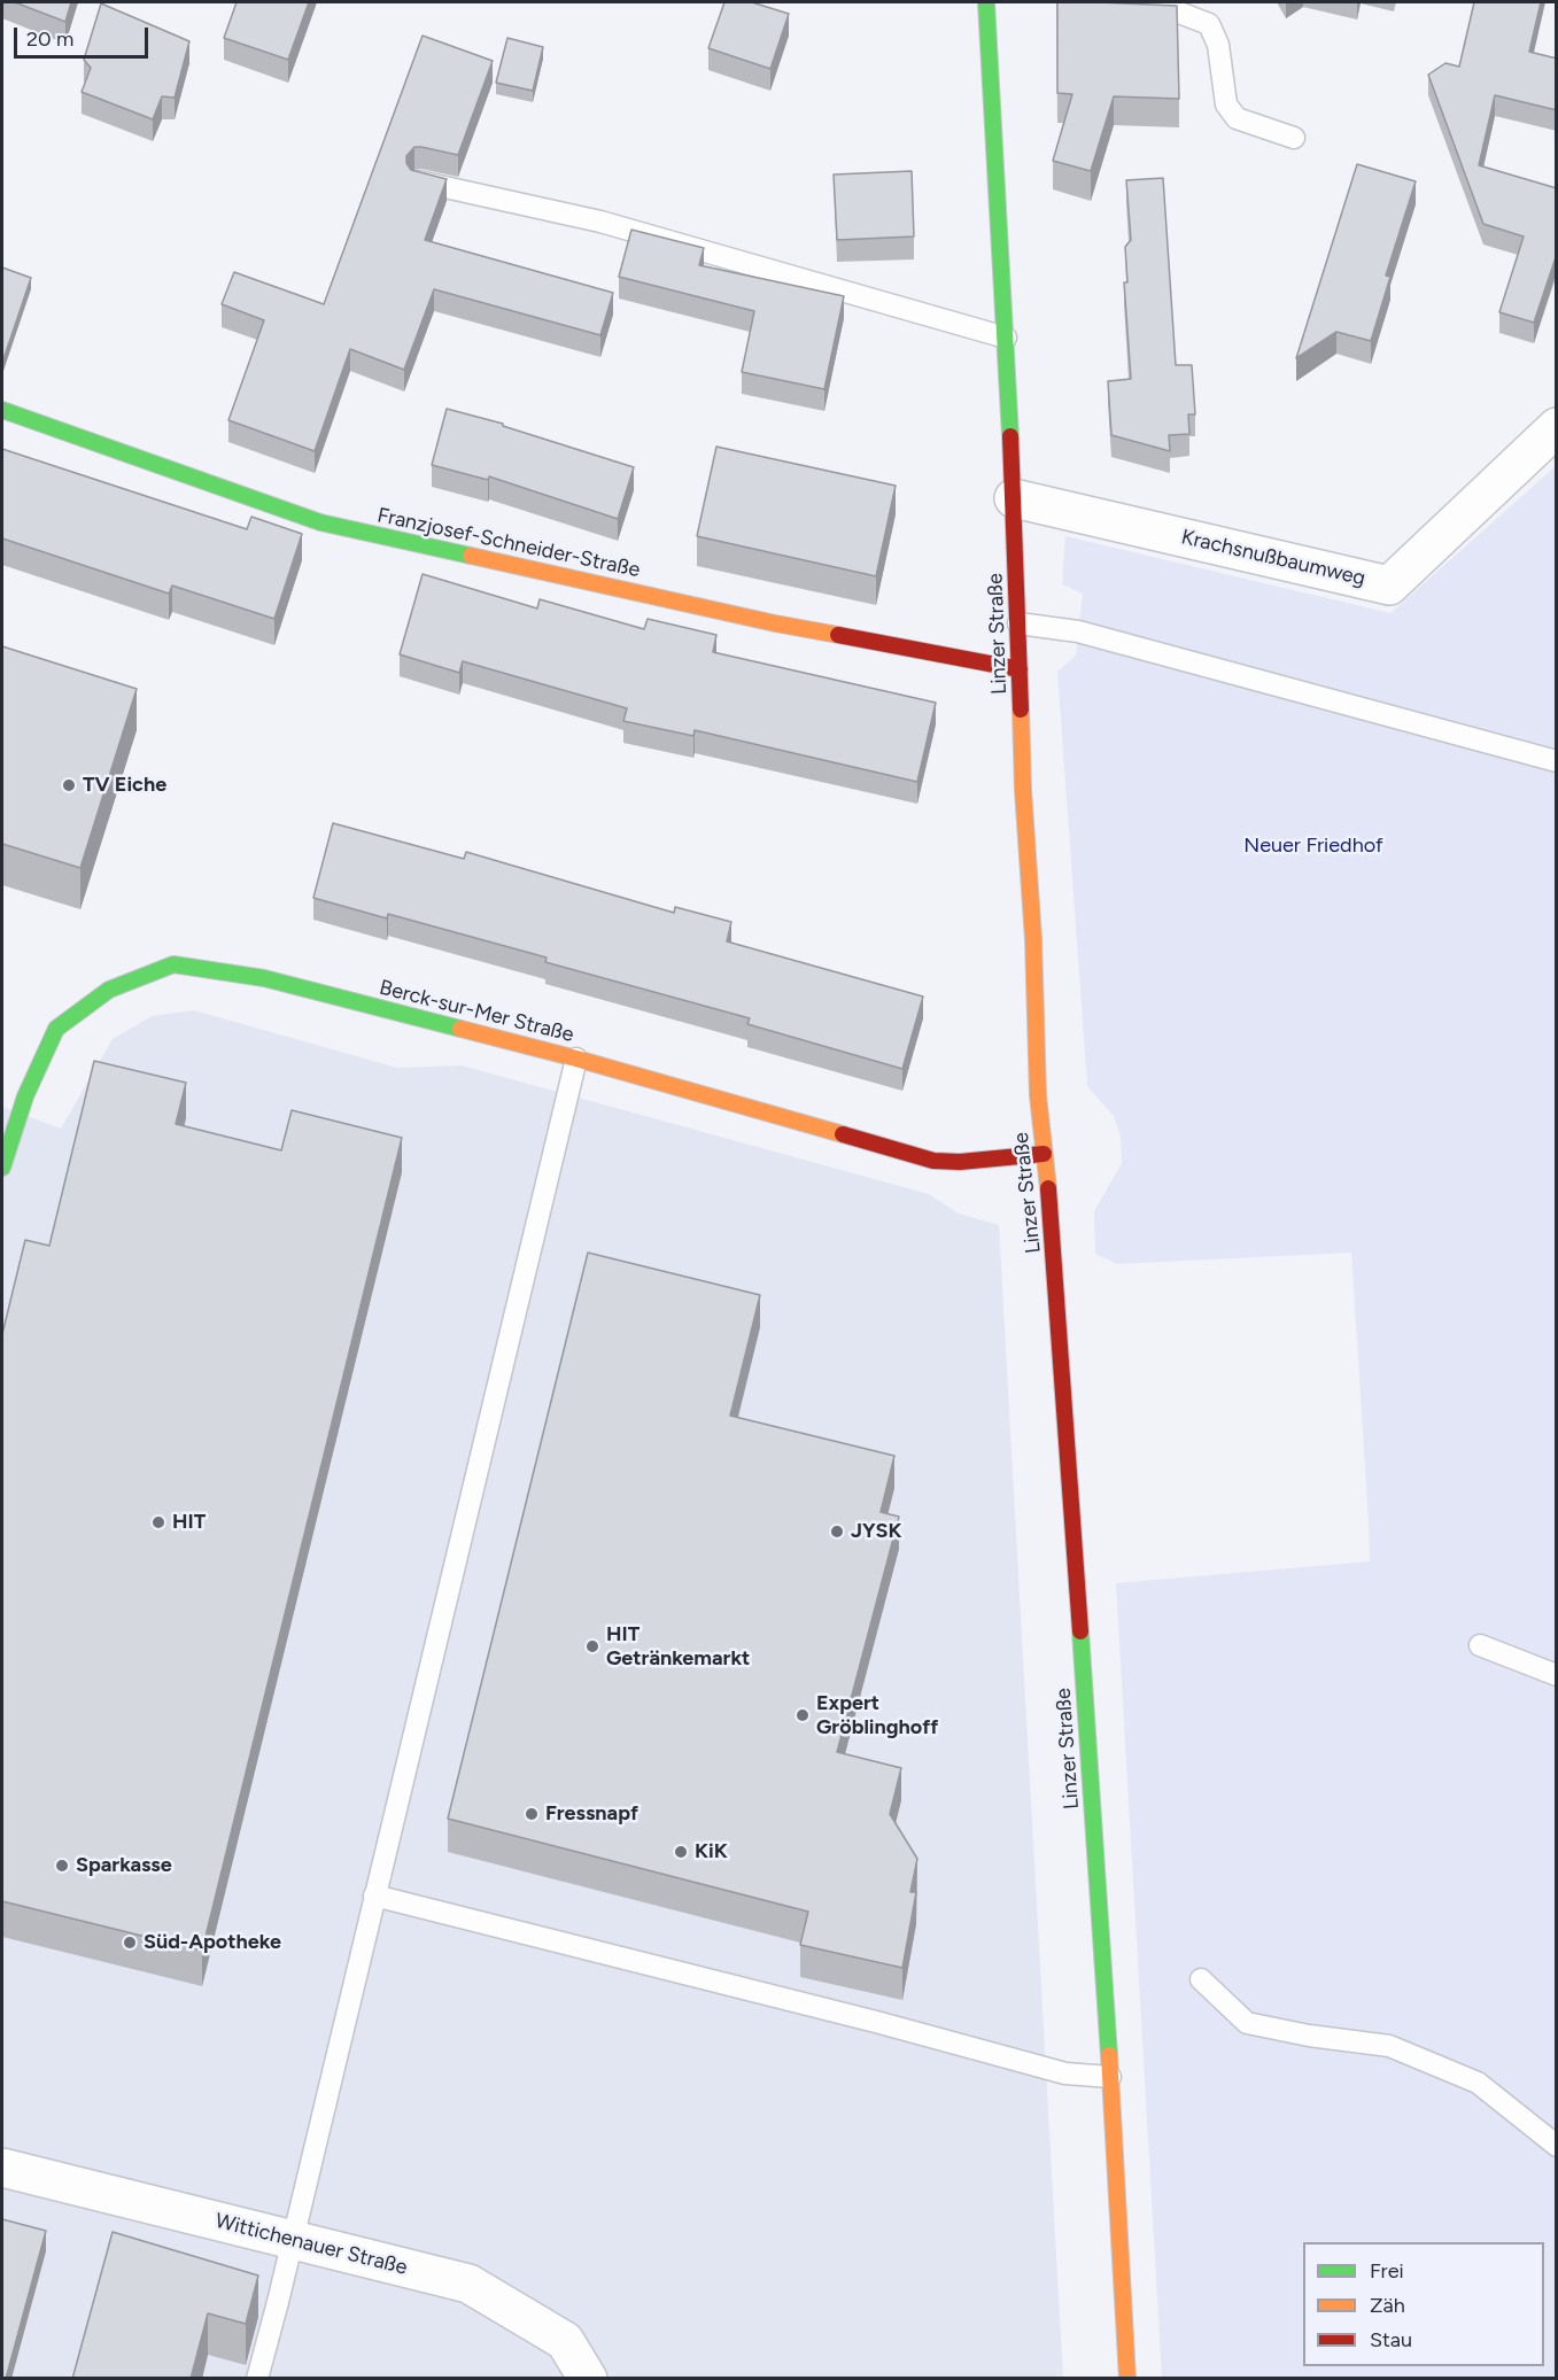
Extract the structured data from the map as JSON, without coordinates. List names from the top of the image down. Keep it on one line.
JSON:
{"streets":{"street":["Franzjosef-Schneider-Straße","Krachsnußbaumweg","Linzer Straße","Berck-sur-Mer Straße","Wittichenauer Straße"]},"crossings":[["Franzjosef-Schneider-Straße","Linzer Straße"],["Krachsnußbaumweg","Linzer Straße"],["Linzer Straße","Berck-sur-Mer Straße"]],"parks":["Neuer Friedhof"],"places":["TV Eiche","HIT","JYSK","HIT Getränkemarkt","Expert Gröblinghoff","Fressnapf","KiK","Sparkasse","Süd-Apotheke"],"legend":["Frei","Zäh","Stau"],"scale_bar":"20 m"}
